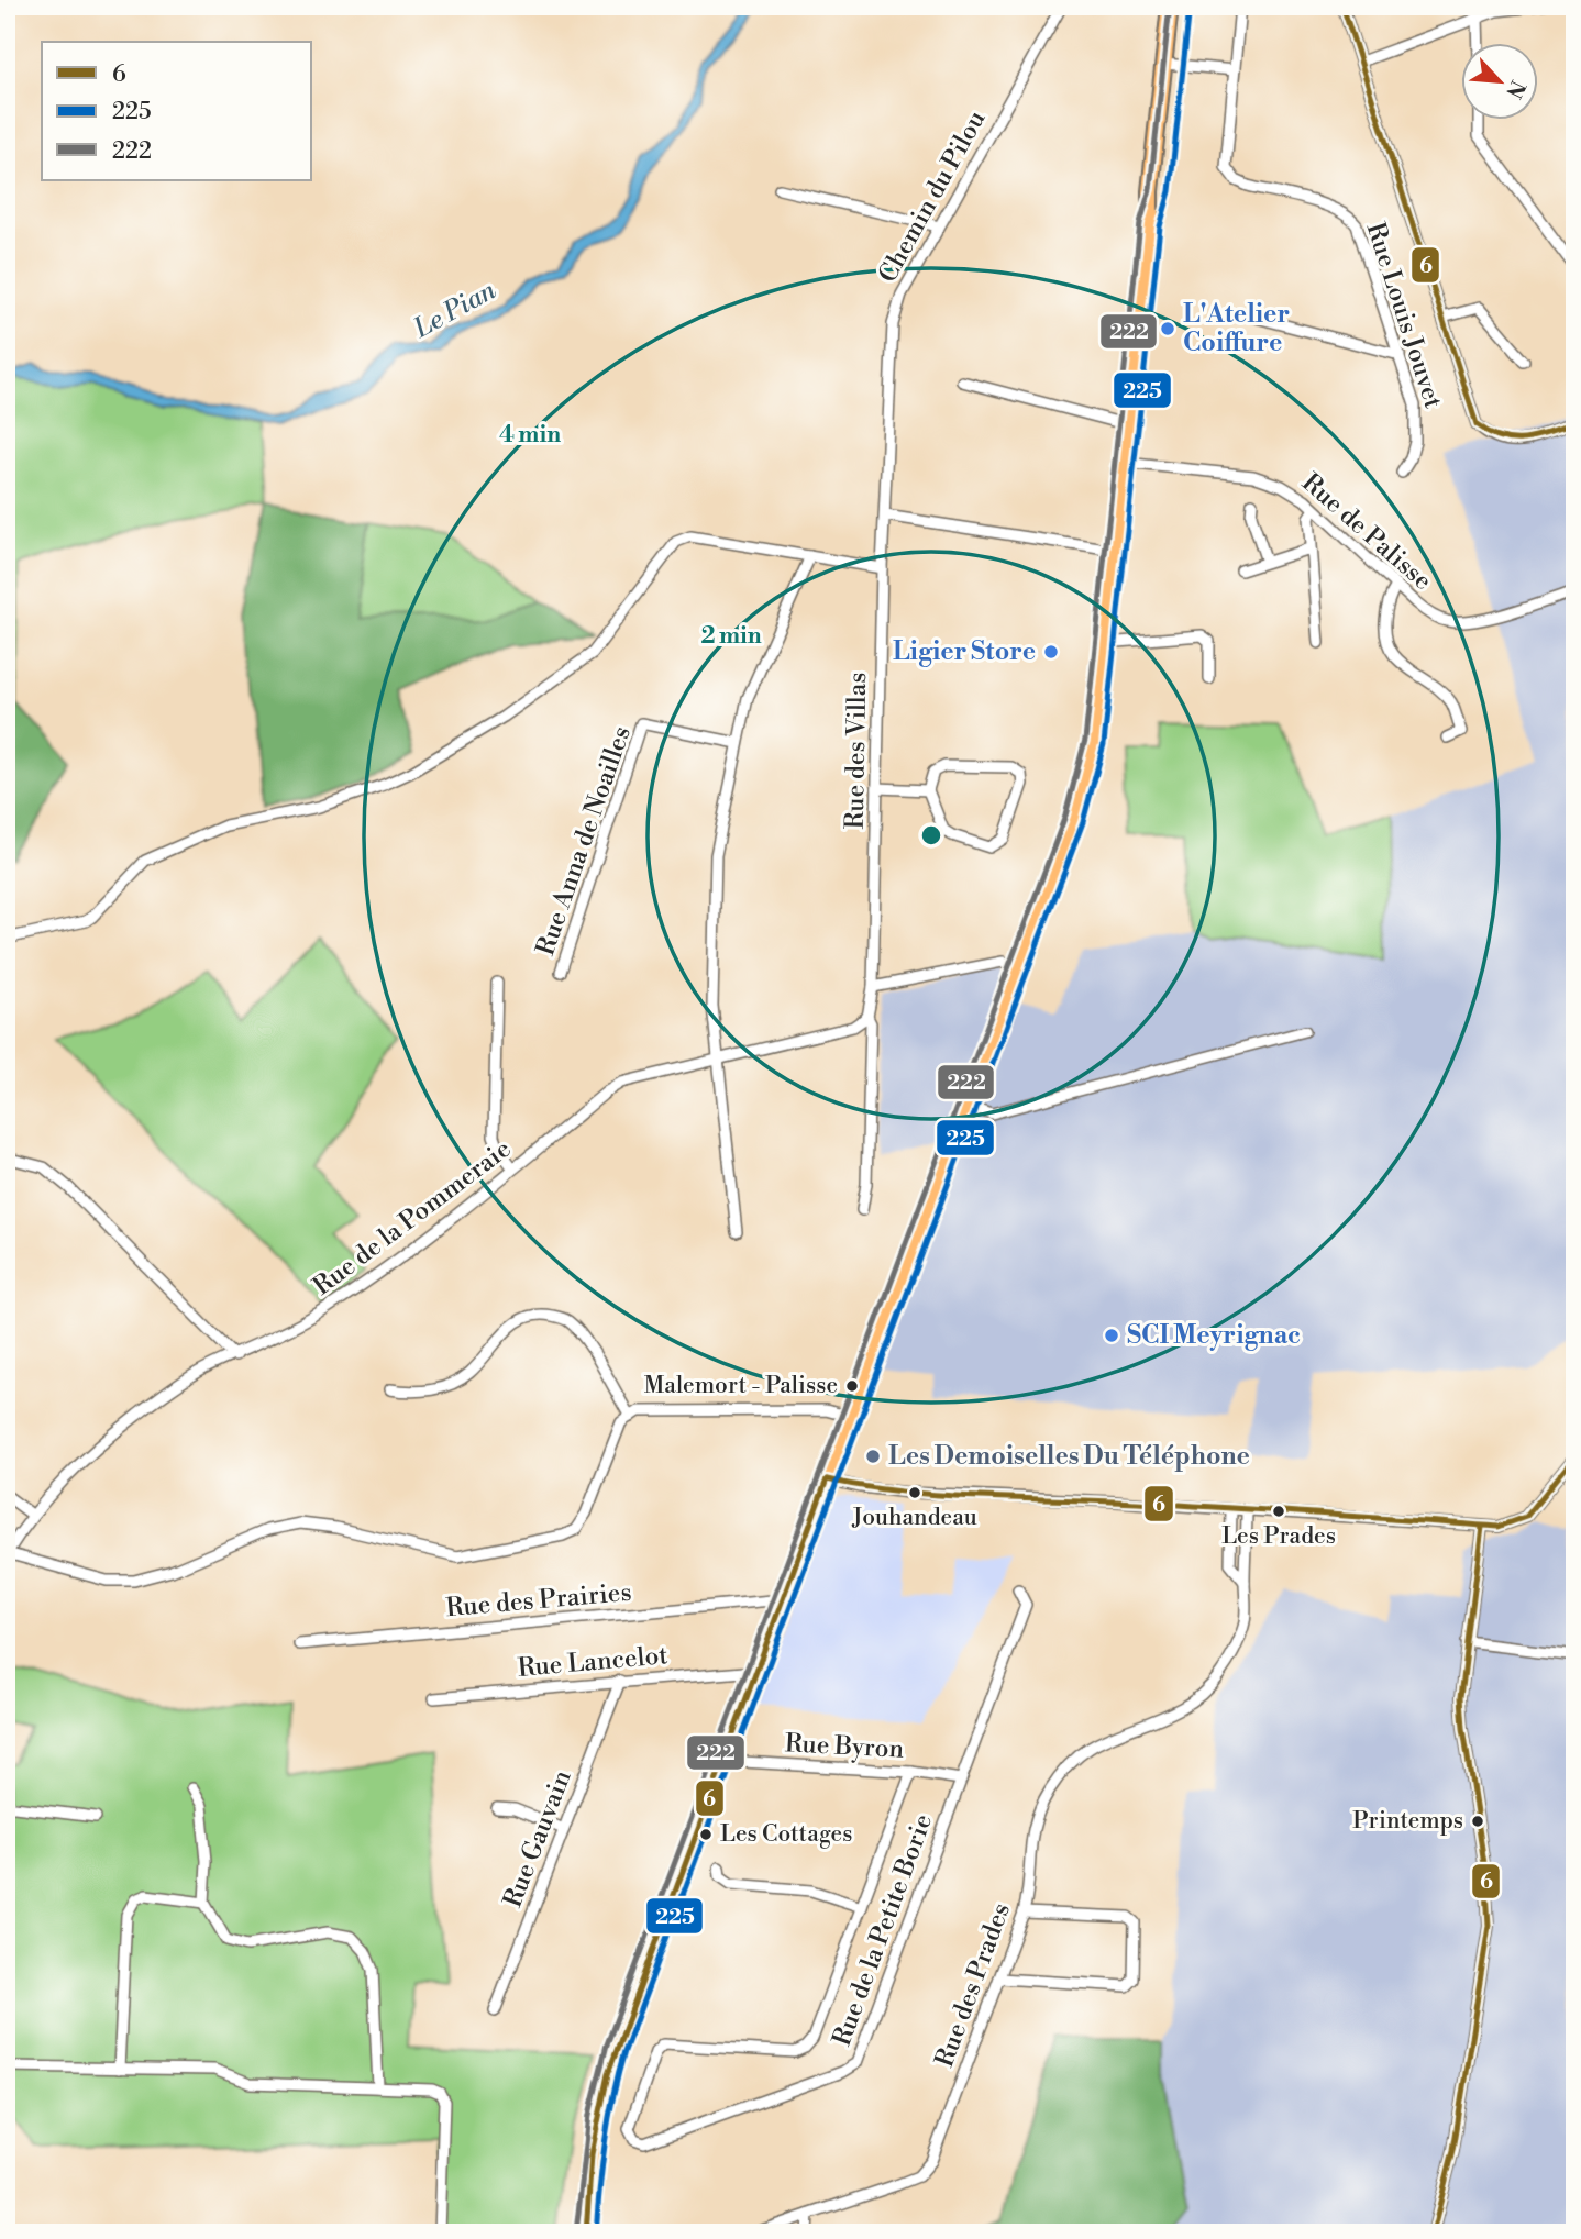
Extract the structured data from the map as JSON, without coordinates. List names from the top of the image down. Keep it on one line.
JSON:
{"streets":{"street":["Chemin du Pilou","Rue Louis Jouvet","Rue de Palisse","Rue des Villas","Rue Anna de Noailles","Rue de la Pommeraie","Rue des Prairies","Rue Lancelot","Rue Byron","Rue Gauvain","Rue de la Petite Borie","Rue des Prades"]},"crossings":[["Chemin du Pilou","Rue des Villas"],["Rue Lancelot","Rue Gauvain"],["Rue Byron","Rue de la Petite Borie"]],"water":["Le Pian"],"places":["L'Atelier Coiffure","Ligier Store","SCI Meyrignac","Malemort - Palisse","Les Demoiselles Du Téléphone","Jouhandeau","Les Prades","Printemps","Les Cottages"],"lines":["transit line 6","transit line 222","transit line 225"],"legend":["6","225","222"],"north":"bottom right","rings":["4 min","2 min"]}
